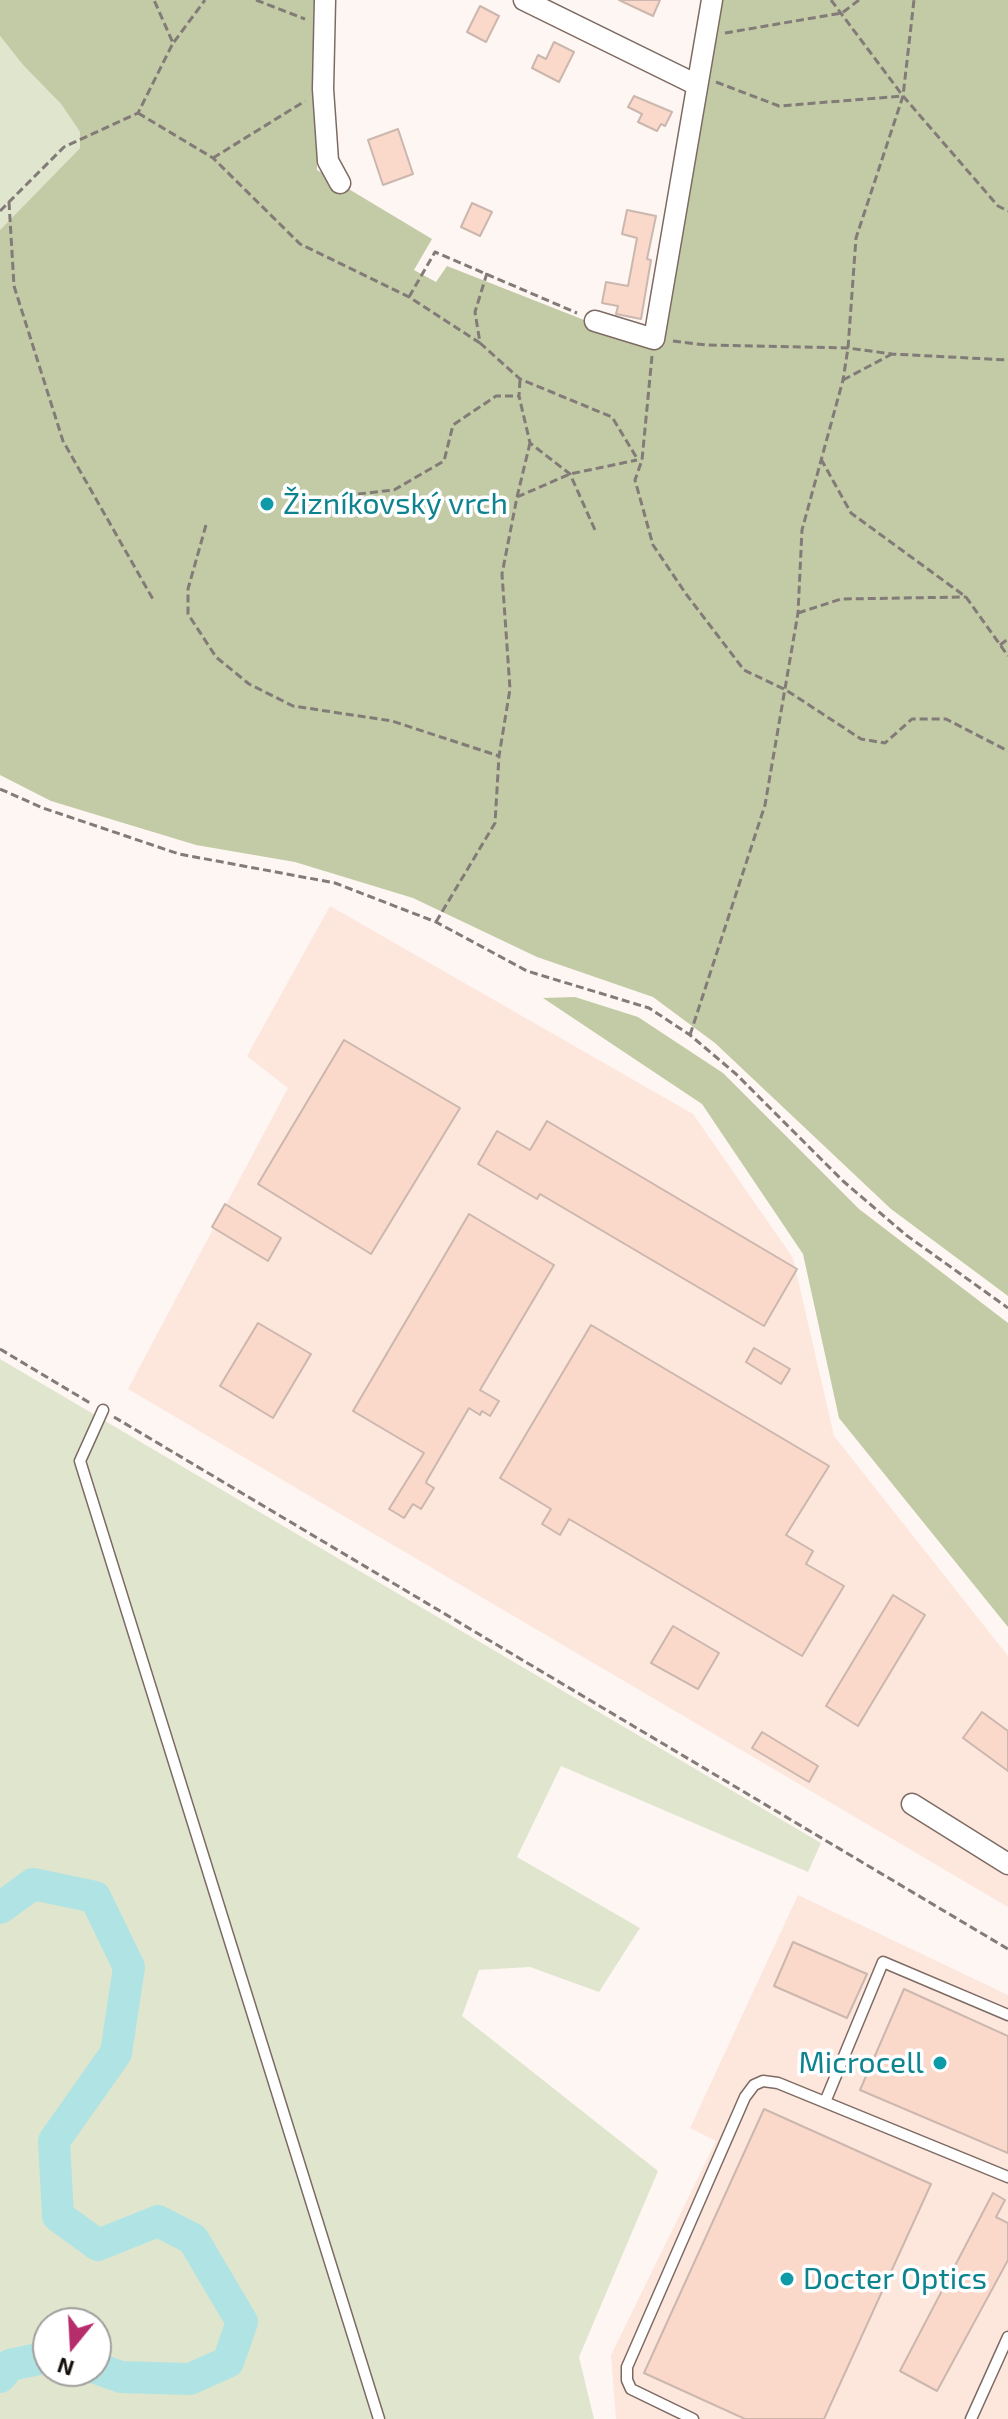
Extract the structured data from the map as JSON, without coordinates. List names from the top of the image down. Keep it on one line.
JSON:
{"places":["Žizníkovský vrch","Microcell","Docter Optics"],"north":"bottom"}
